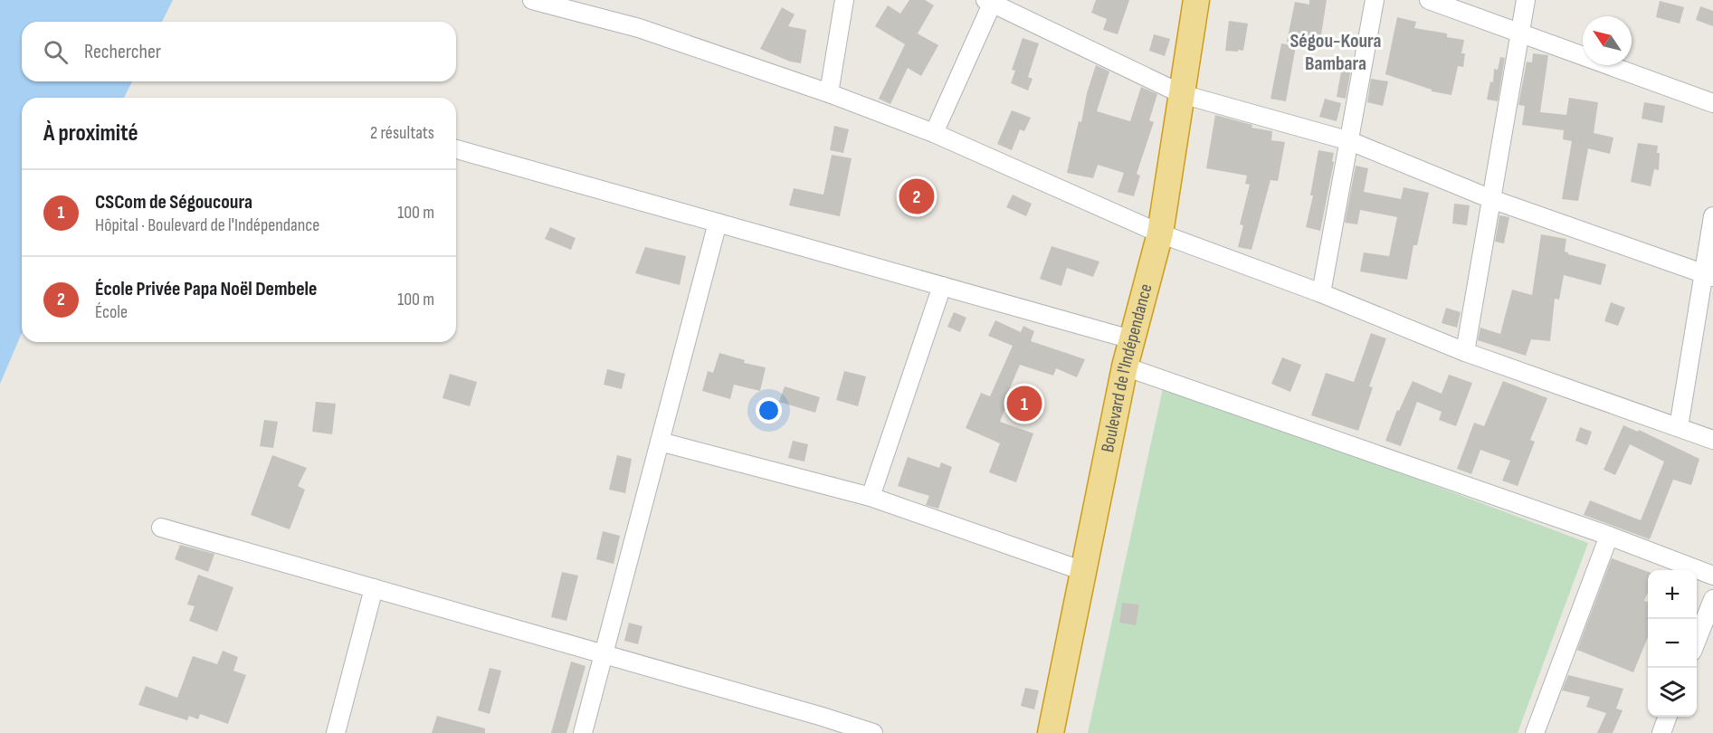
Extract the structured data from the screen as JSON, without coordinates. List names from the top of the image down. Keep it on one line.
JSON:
{"streets":{"highway":["Boulevard de l'Indépendance"]},"districts":["Ségou-Koura Bambara"],"north":"top left","page":{"search":"Rechercher","heading":["À proximité","2 résultats"],"list":[{"mark":"1","name":"CSCom de Ségoucoura","note":"Hôpital · Boulevard de l'Indépendance","value":"100 m"},{"mark":"2","name":"École Privée Papa Noël Dembele","note":"École","value":"100 m"}],"pins":["2","1"],"map_buttons":["+","−"]}}
